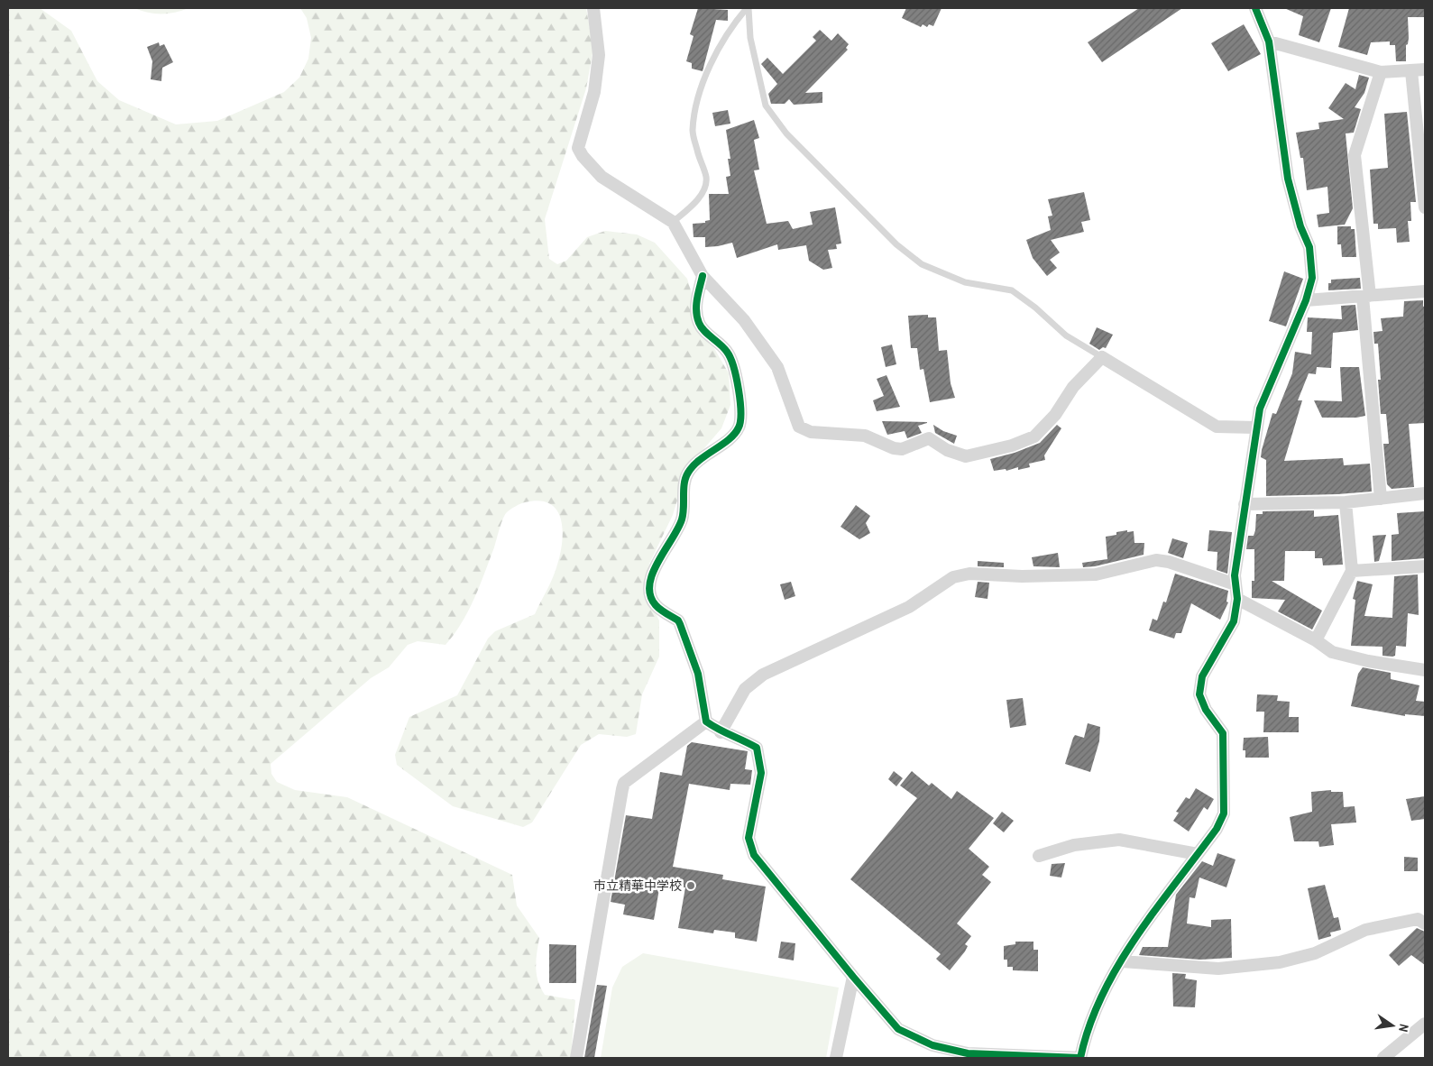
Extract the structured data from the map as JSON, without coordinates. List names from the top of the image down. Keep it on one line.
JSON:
{"places":["市立精華中学校"],"north":"right"}
